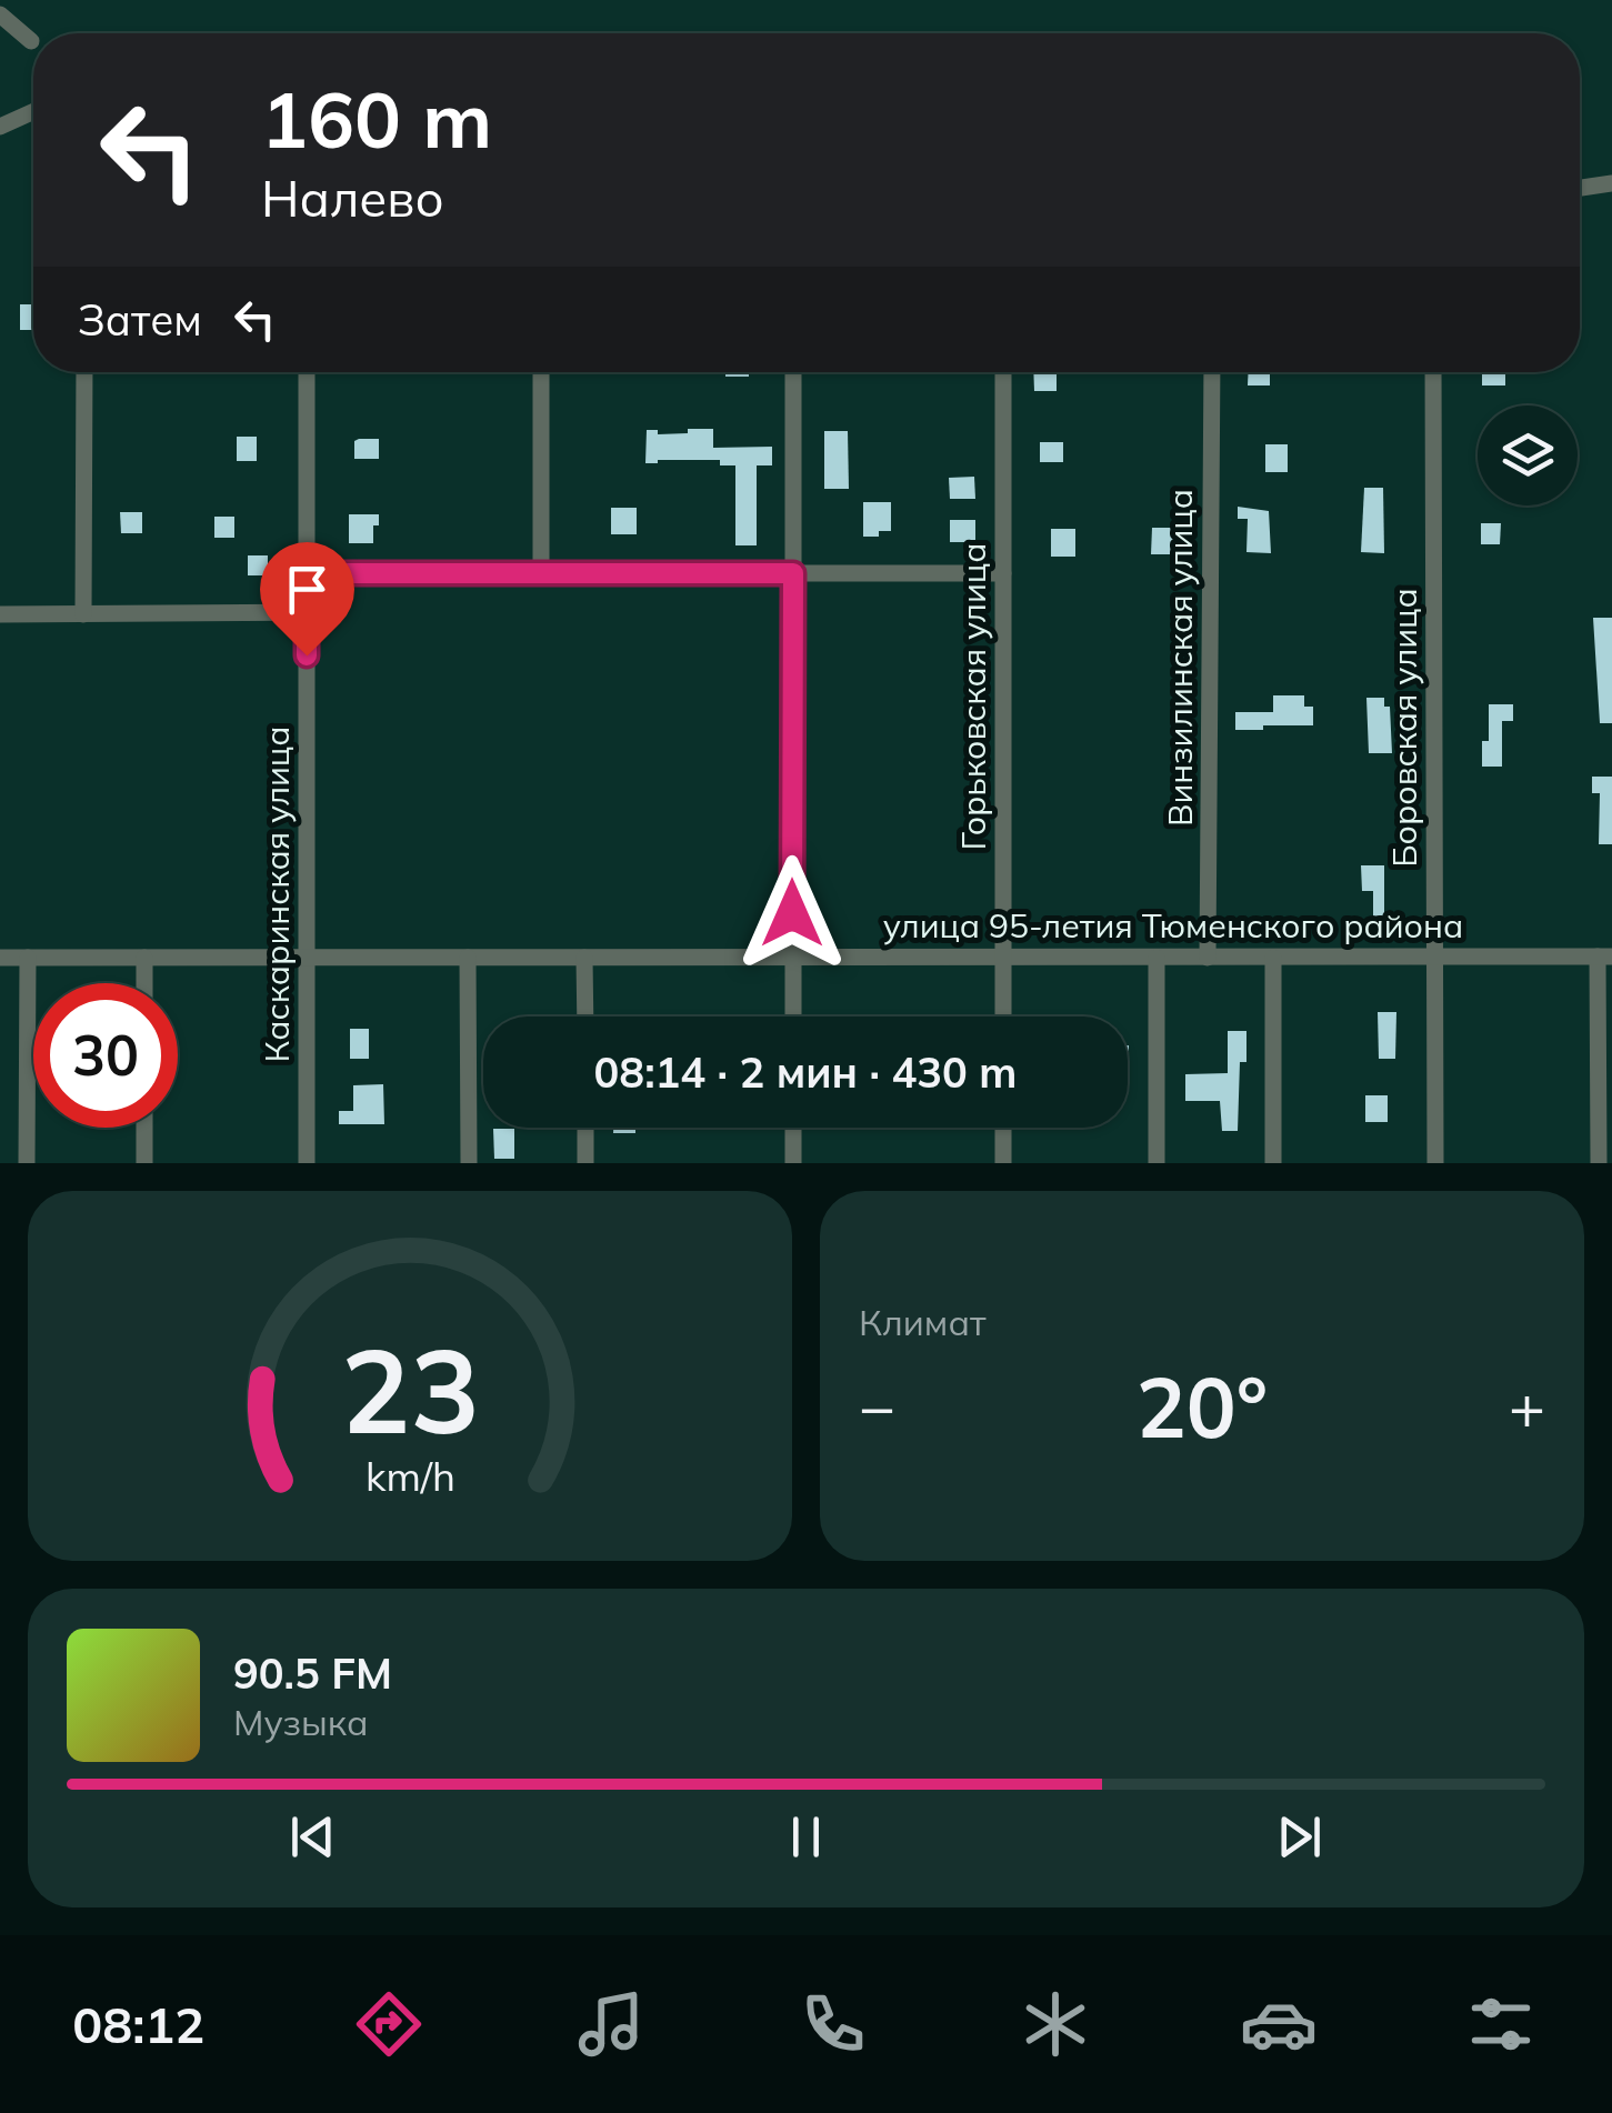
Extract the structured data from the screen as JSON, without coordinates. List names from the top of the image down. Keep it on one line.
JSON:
{"streets":{"street":["Винзилинская улица","Горьковская улица","Боровская улица","Каскаринская улица","улица 95-летия Тюменского района"]},"crossings":[["Винзилинская улица","улица 95-летия Тюменского района"],["Горьковская улица","улица 95-летия Тюменского района"],["Боровская улица","улица 95-летия Тюменского района"],["Каскаринская улица","улица 95-летия Тюменского района"]],"page":{"turn":["160 m","Налево"],"then":"Затем","limit":"30","trip":"08:14 · 2 мин · 430 m","tile":"Климат","heat":["−","20°","+"],"song":["90.5 FM","Музыка"],"tabs":"08:12","gauge":["23","km/h"]}}
